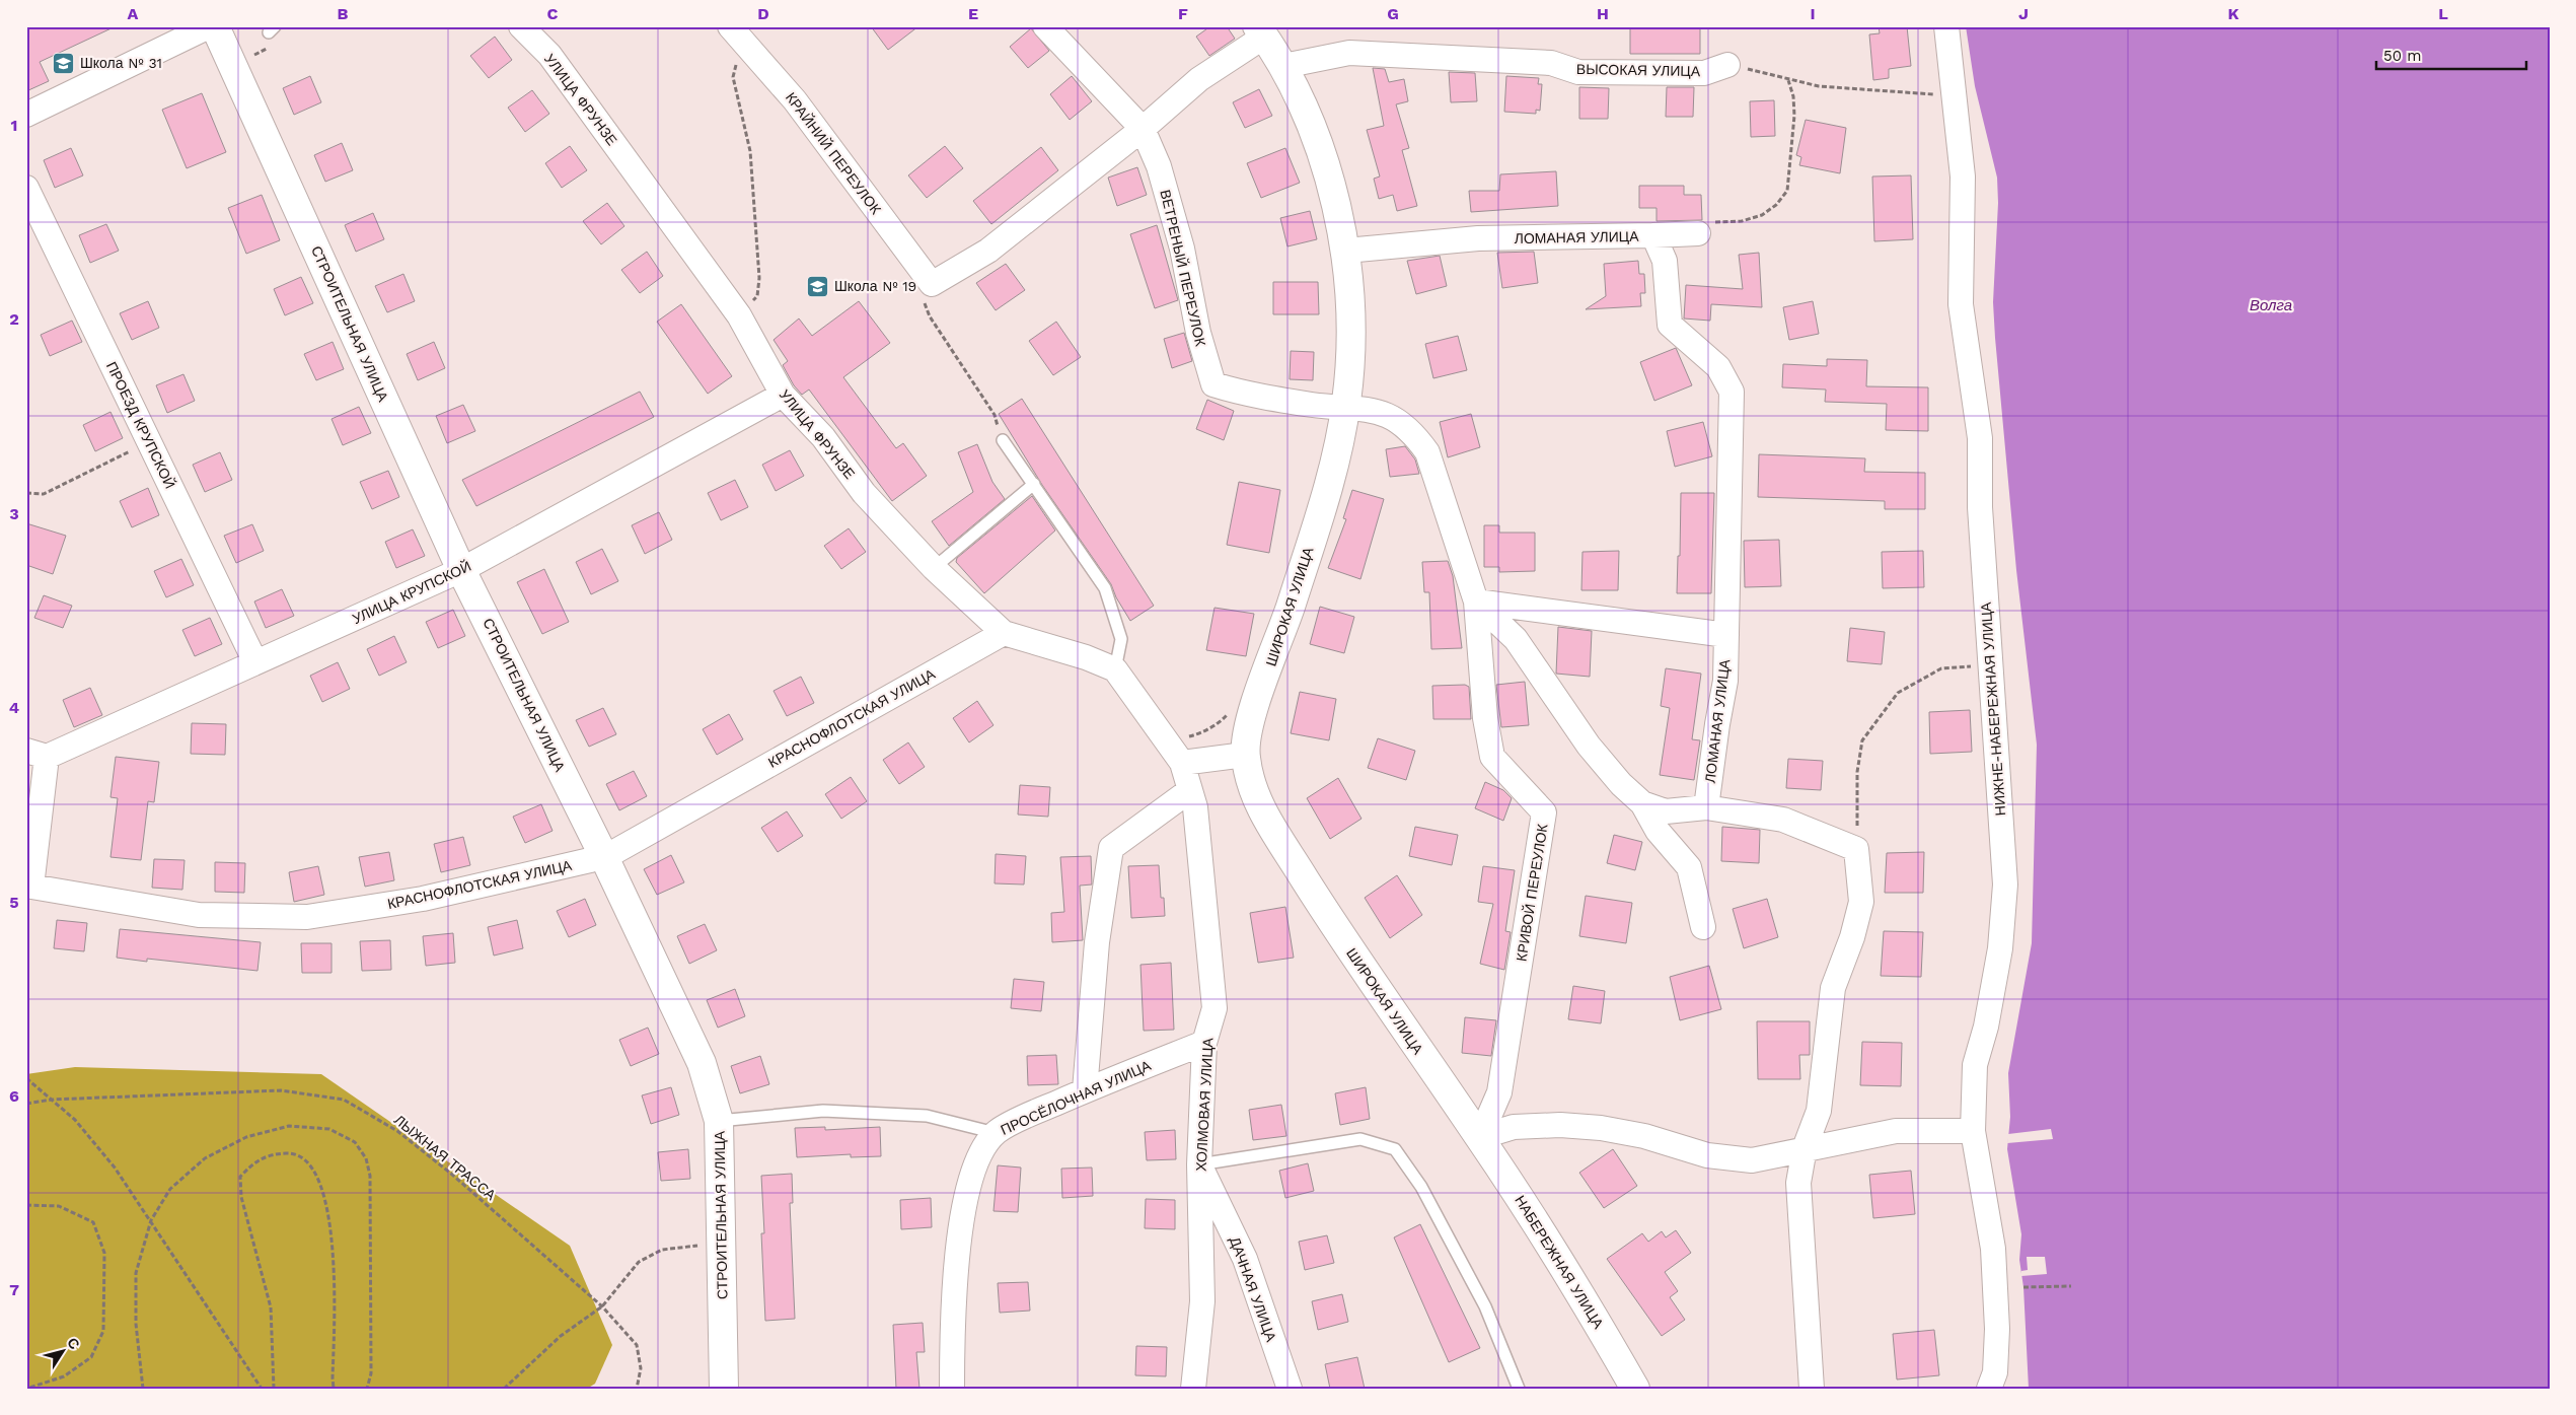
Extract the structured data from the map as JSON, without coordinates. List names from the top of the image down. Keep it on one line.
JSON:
{"streets":{"street":["ВЫСОКАЯ УЛИЦА","УЛИЦА ФРУНЗЕ","КРАЙНИЙ ПЕРЕУЛОК","ЛОМАНАЯ УЛИЦА","ВЕТРЕНЫЙ ПЕРЕУЛОК","СТРОИТЕЛЬНАЯ УЛИЦА","ПРОЕЗД КРУПСКОЙ","УЛИЦА КРУПСКОЙ","ШИРОКАЯ УЛИЦА","НИЖНЕ-НАБЕРЕЖНАЯ УЛИЦА","КРАСНОФЛОТСКАЯ УЛИЦА","КРИВОЙ ПЕРЕУЛОК","ПРОСЁЛОЧНАЯ УЛИЦА","ХОЛМОВАЯ УЛИЦА","НАБЕРЕЖНАЯ УЛИЦА","ДАЧНАЯ УЛИЦА"],"path":["ЛЫЖНАЯ ТРАССА"]},"crossings":[["ВЫСОКАЯ УЛИЦА","ШИРОКАЯ УЛИЦА"],["УЛИЦА ФРУНЗЕ","УЛИЦА КРУПСКОЙ"],["УЛИЦА ФРУНЗЕ","КРАСНОФЛОТСКАЯ УЛИЦА"],["ЛОМАНАЯ УЛИЦА","ШИРОКАЯ УЛИЦА"],["ВЕТРЕНЫЙ ПЕРЕУЛОК","ШИРОКАЯ УЛИЦА"],["ВЕТРЕНЫЙ ПЕРЕУЛОК","КРИВОЙ ПЕРЕУЛОК"],["СТРОИТЕЛЬНАЯ УЛИЦА","УЛИЦА КРУПСКОЙ"],["СТРОИТЕЛЬНАЯ УЛИЦА","КРАСНОФЛОТСКАЯ УЛИЦА"],["ПРОЕЗД КРУПСКОЙ","УЛИЦА КРУПСКОЙ"],["УЛИЦА КРУПСКОЙ","КРАСНОФЛОТСКАЯ УЛИЦА"],["ШИРОКАЯ УЛИЦА","КРИВОЙ ПЕРЕУЛОК"],["ШИРОКАЯ УЛИЦА","НАБЕРЕЖНАЯ УЛИЦА"],["КРИВОЙ ПЕРЕУЛОК","НАБЕРЕЖНАЯ УЛИЦА"],["ПРОСЁЛОЧНАЯ УЛИЦА","ХОЛМОВАЯ УЛИЦА"],["ХОЛМОВАЯ УЛИЦА","ДАЧНАЯ УЛИЦА"]],"water":["Волга"],"places":{"school or university":["Школа № 31","Школа № 19"]},"scale_bar":"50 m","north":"top right","grid":{"columns":["A","B","C","D","E","F","G","H","I","J","K","L"],"rows":["1","2","3","4","5","6","7"]}}
